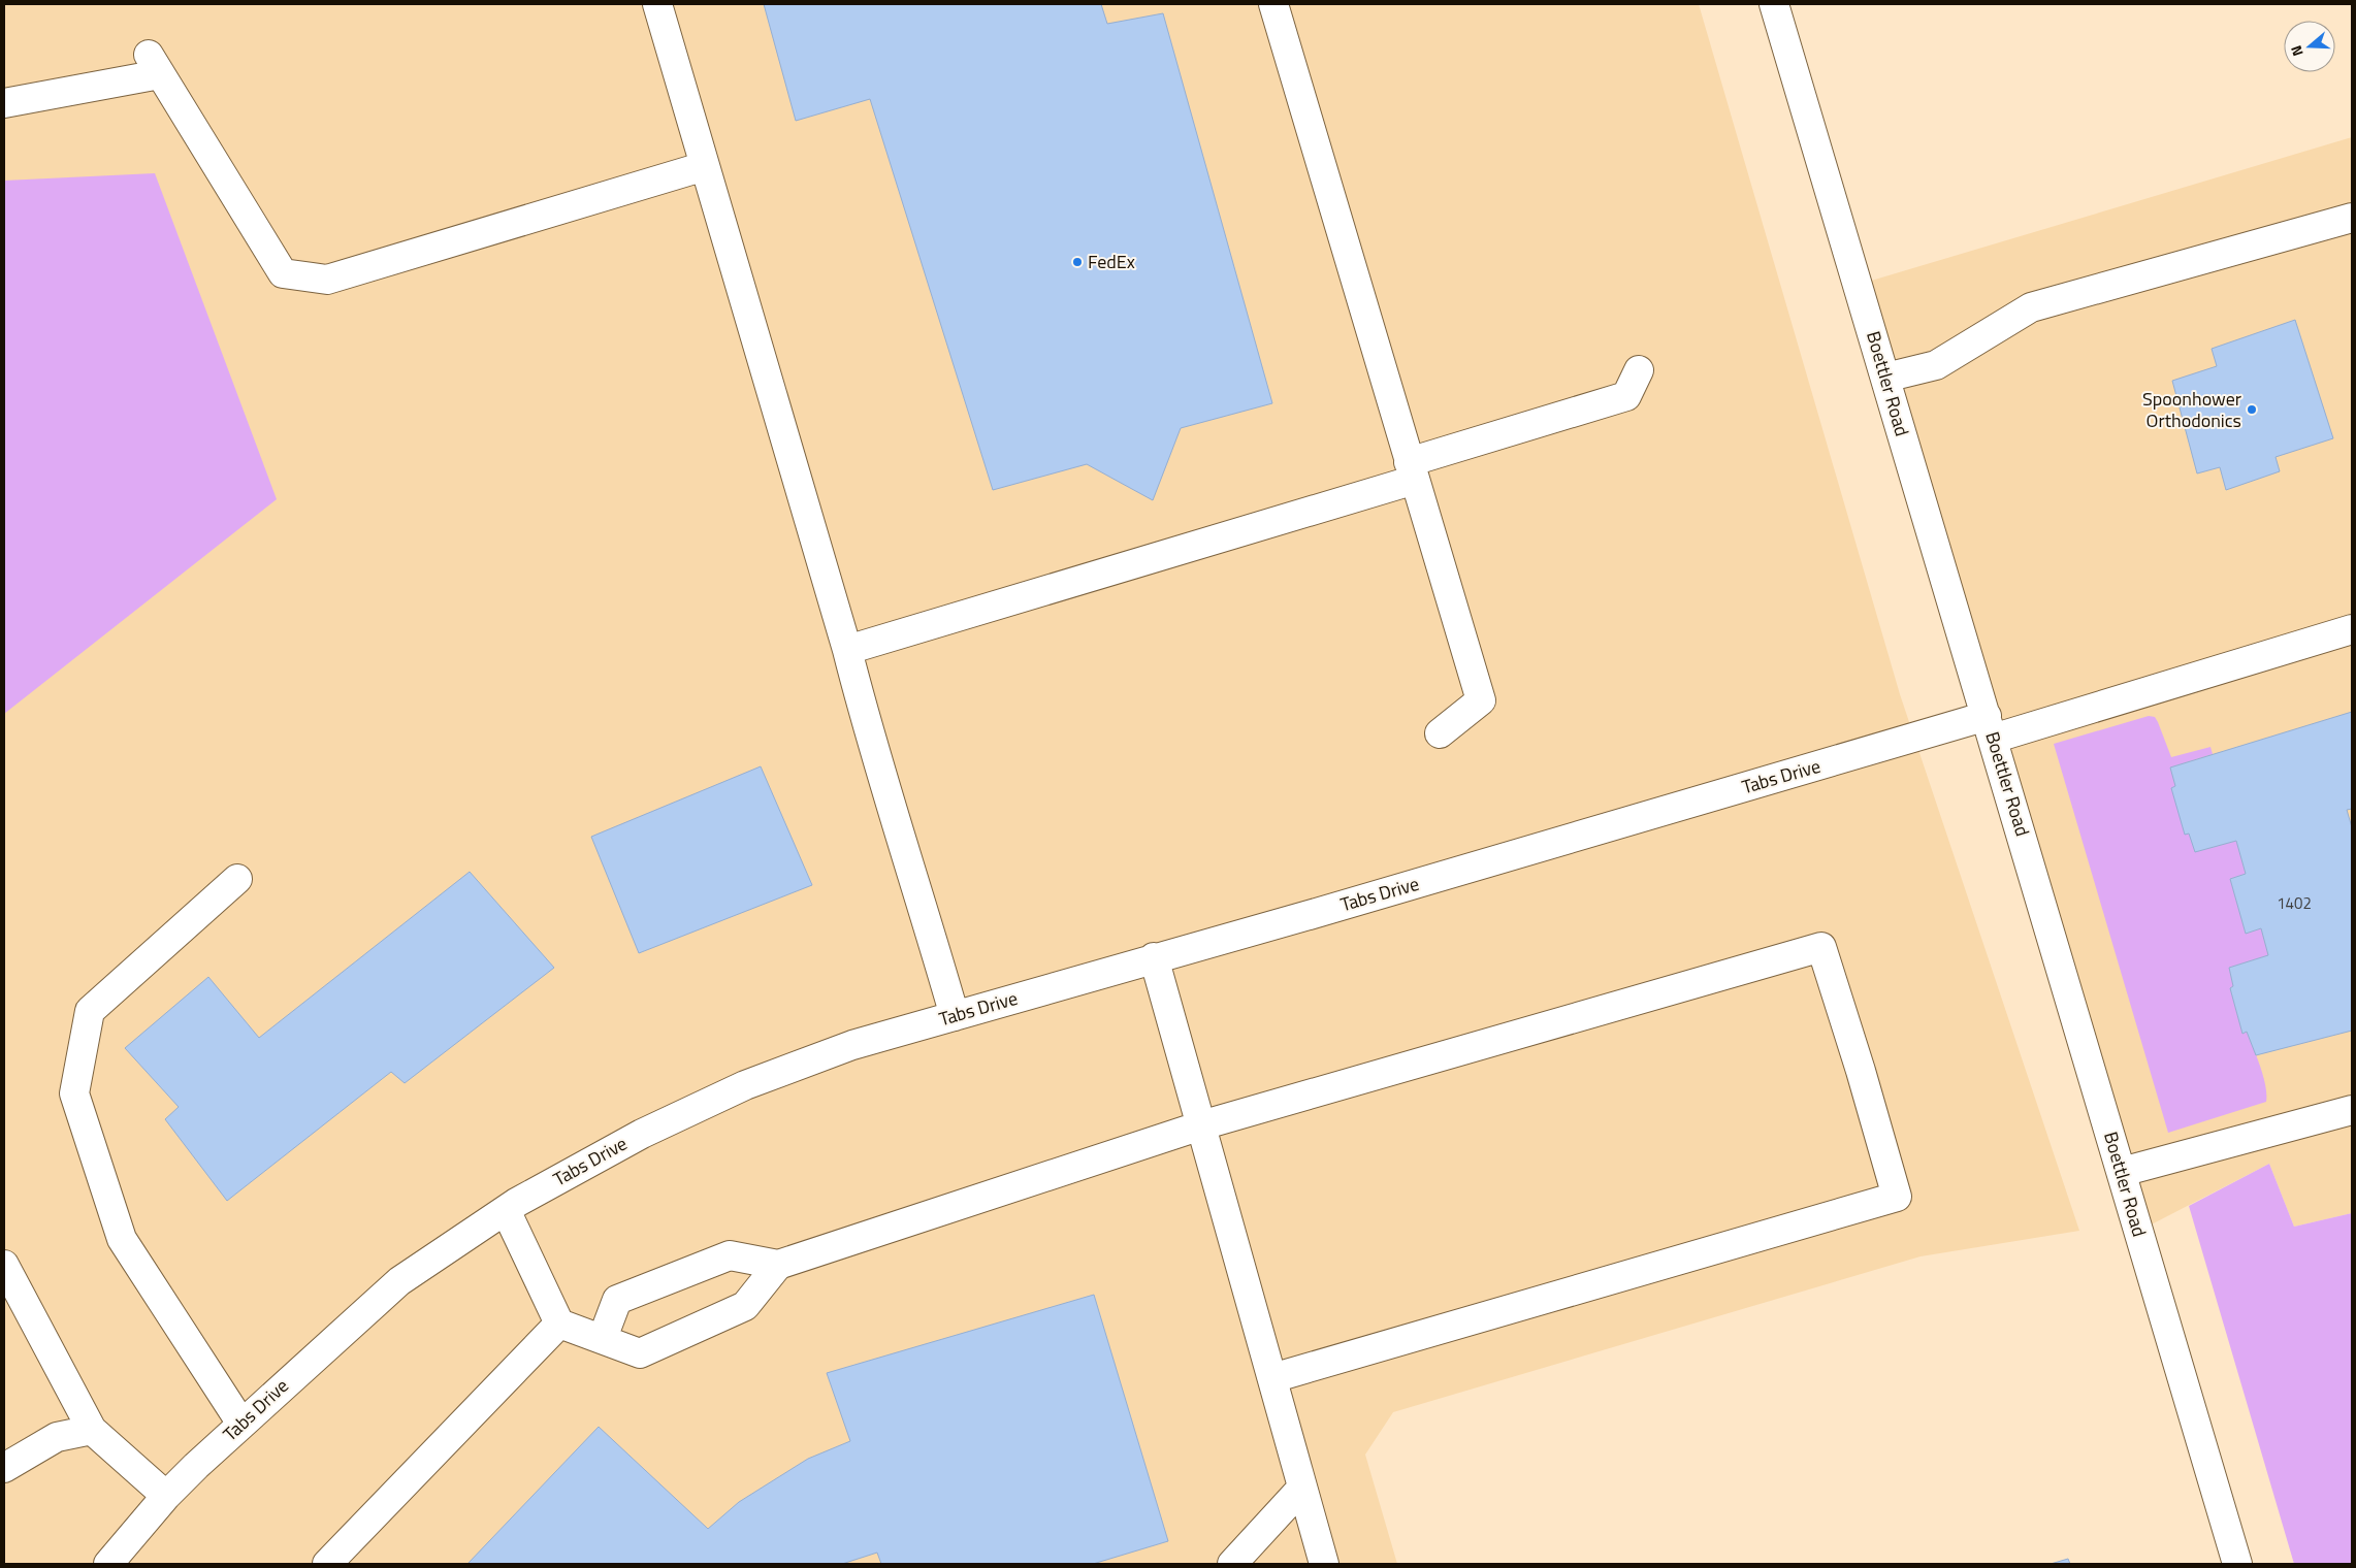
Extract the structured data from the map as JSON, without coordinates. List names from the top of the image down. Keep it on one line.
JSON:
{"streets":{"street":["Boettler Road","Tabs Drive"]},"crossings":[["Boettler Road","Tabs Drive"]],"places":["FedEx","Spoonhower Orthodonics"],"house_numbers":["1402"],"north":"left"}
